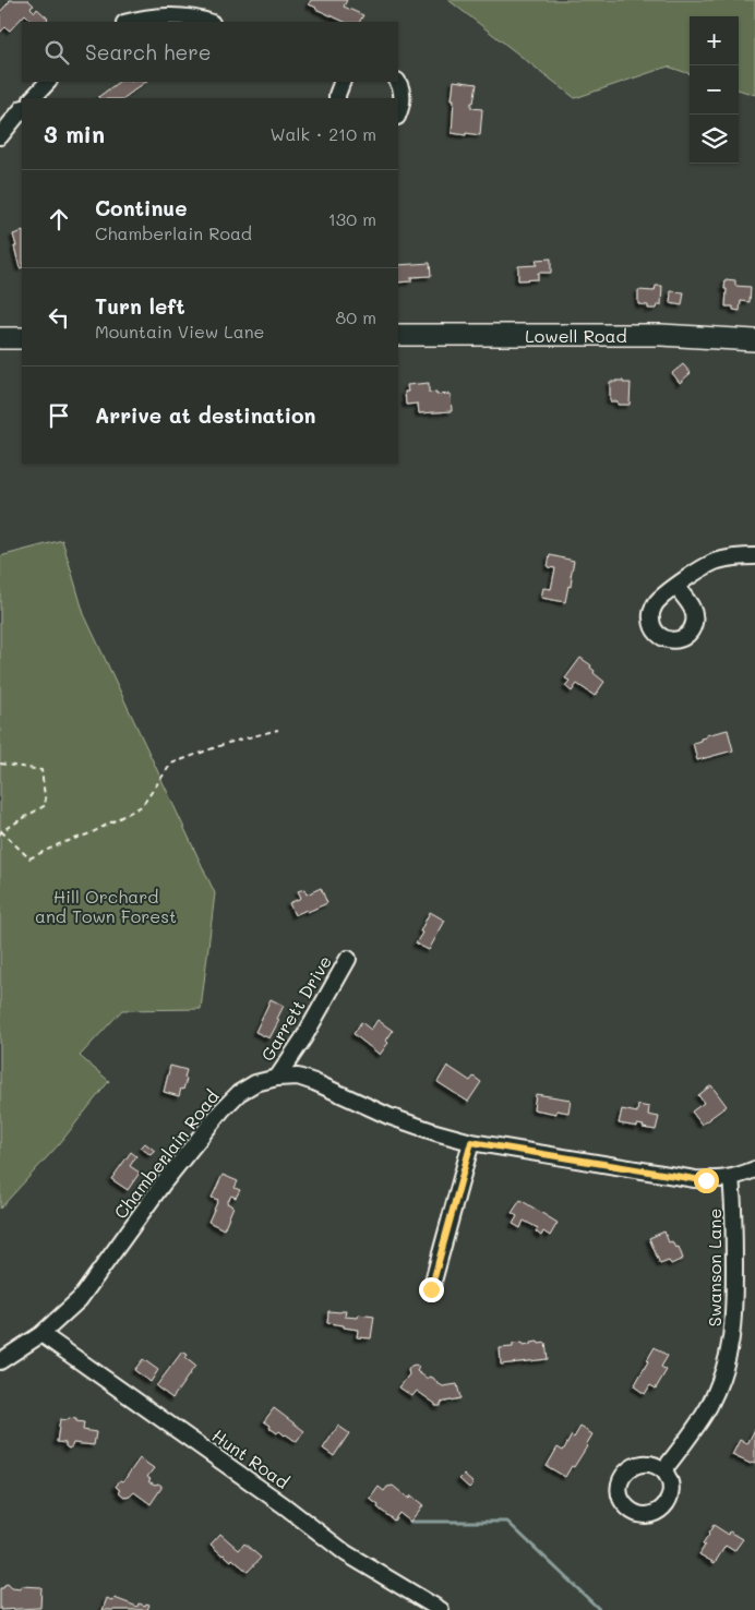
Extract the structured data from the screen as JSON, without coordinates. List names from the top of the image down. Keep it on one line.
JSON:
{"streets":{"street":["Lowell Road","Garrett Drive","Chamberlain Road","Swanson Lane","Hunt Road"]},"crossings":[["Garrett Drive","Chamberlain Road"],["Chamberlain Road","Swanson Lane"],["Chamberlain Road","Hunt Road"]],"parks":["Hill Orchard and Town Forest"],"page":{"map_buttons":["+","−"],"search":"Search here","heading":["3 min","Walk · 210 m"],"list":[["Continue","Chamberlain Road","130 m"],["Turn left","Mountain View Lane","80 m"],"Arrive at destination"]}}
